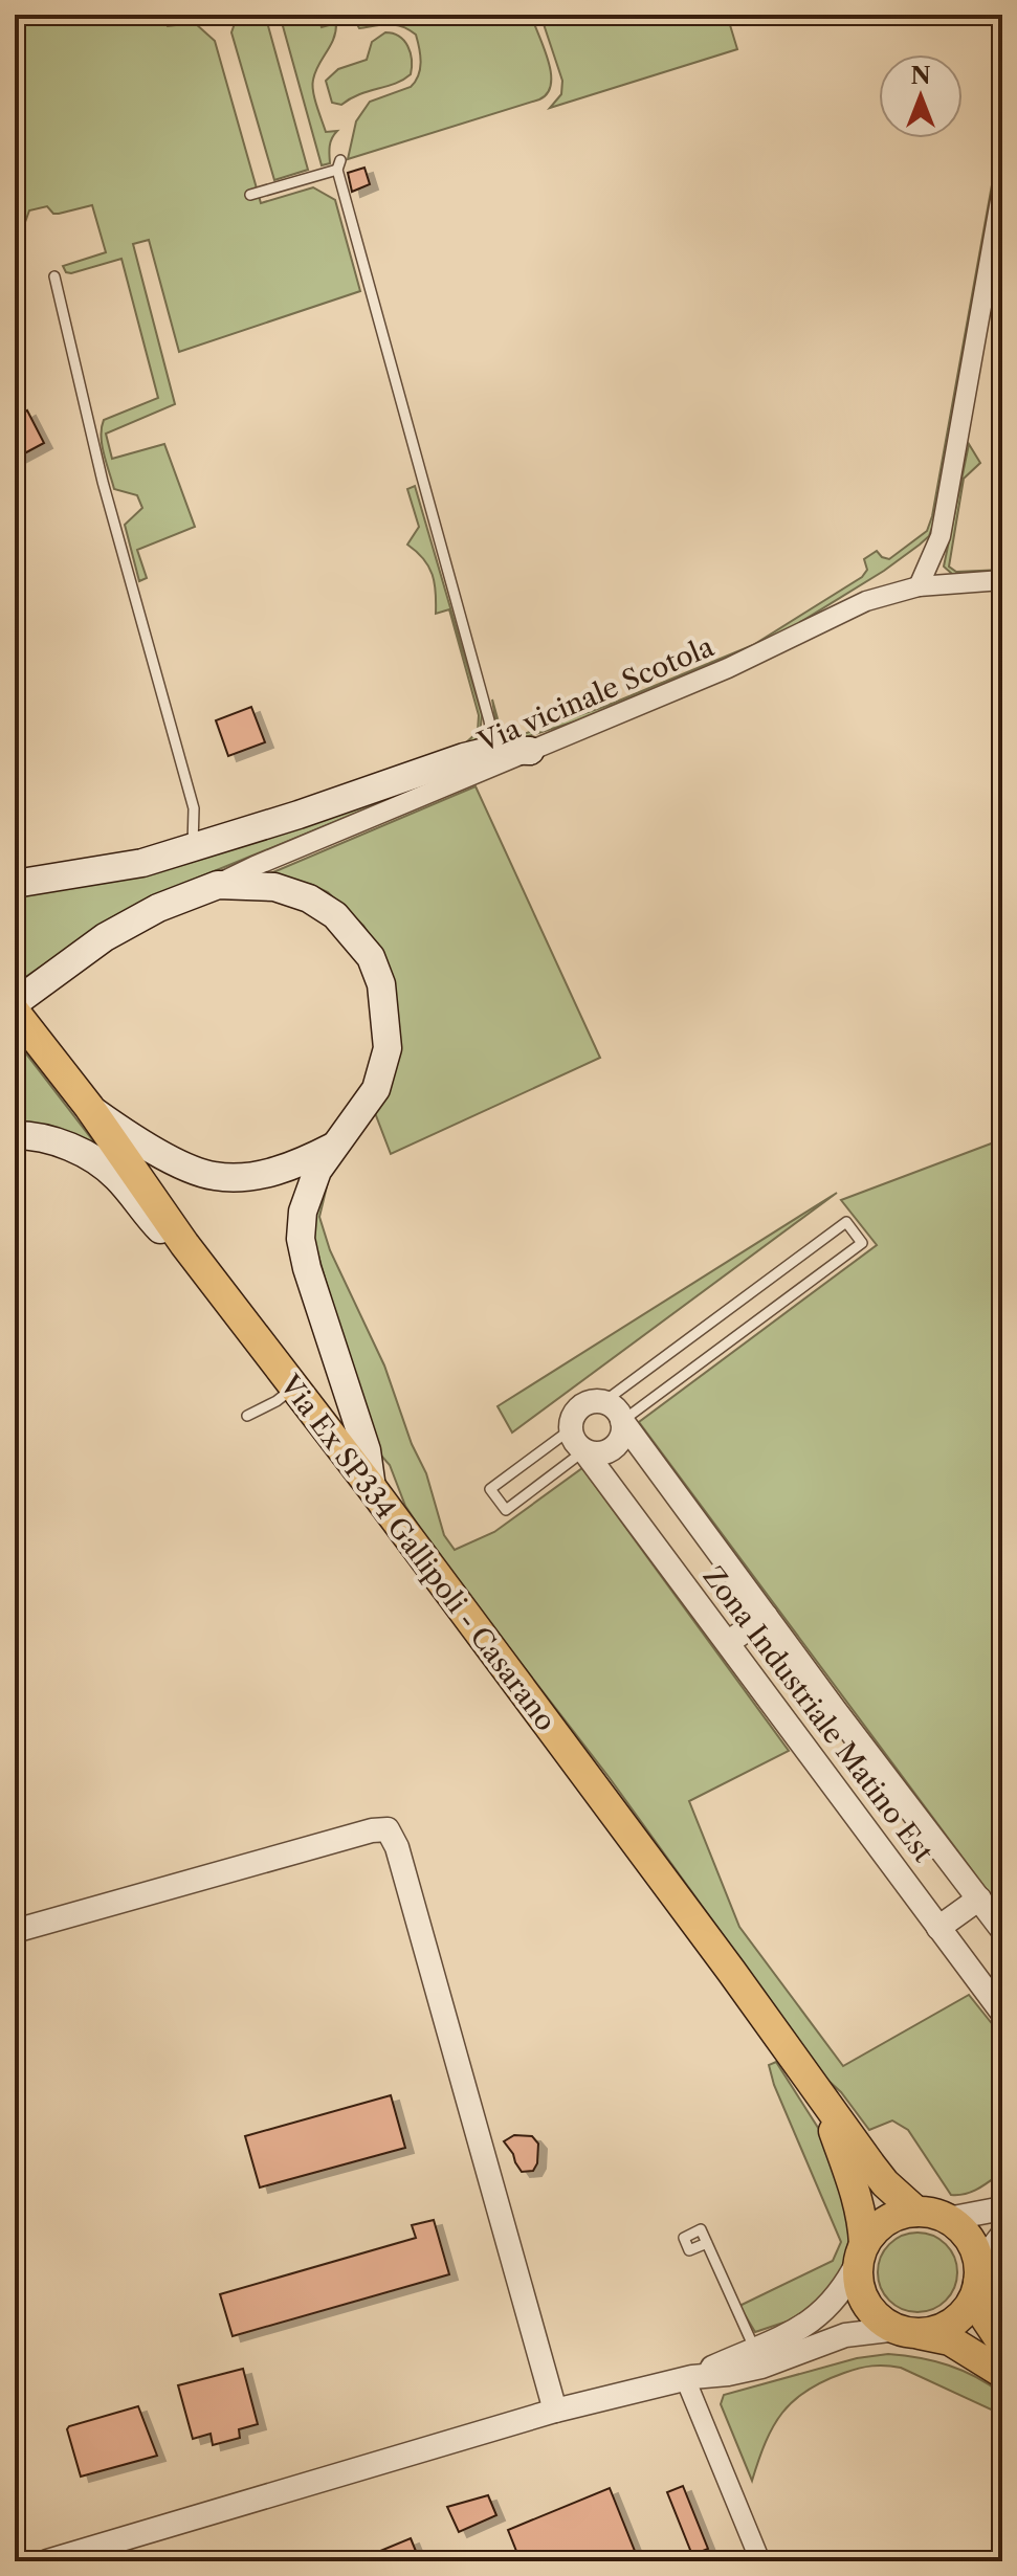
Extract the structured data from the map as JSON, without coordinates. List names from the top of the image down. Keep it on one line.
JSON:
{"streets":{"main road":["Via Ex SP334 Gallipoli - Casarano"],"street":["Via vicinale Scotola","Zona Industriale Matino Est"]},"north":"top"}
